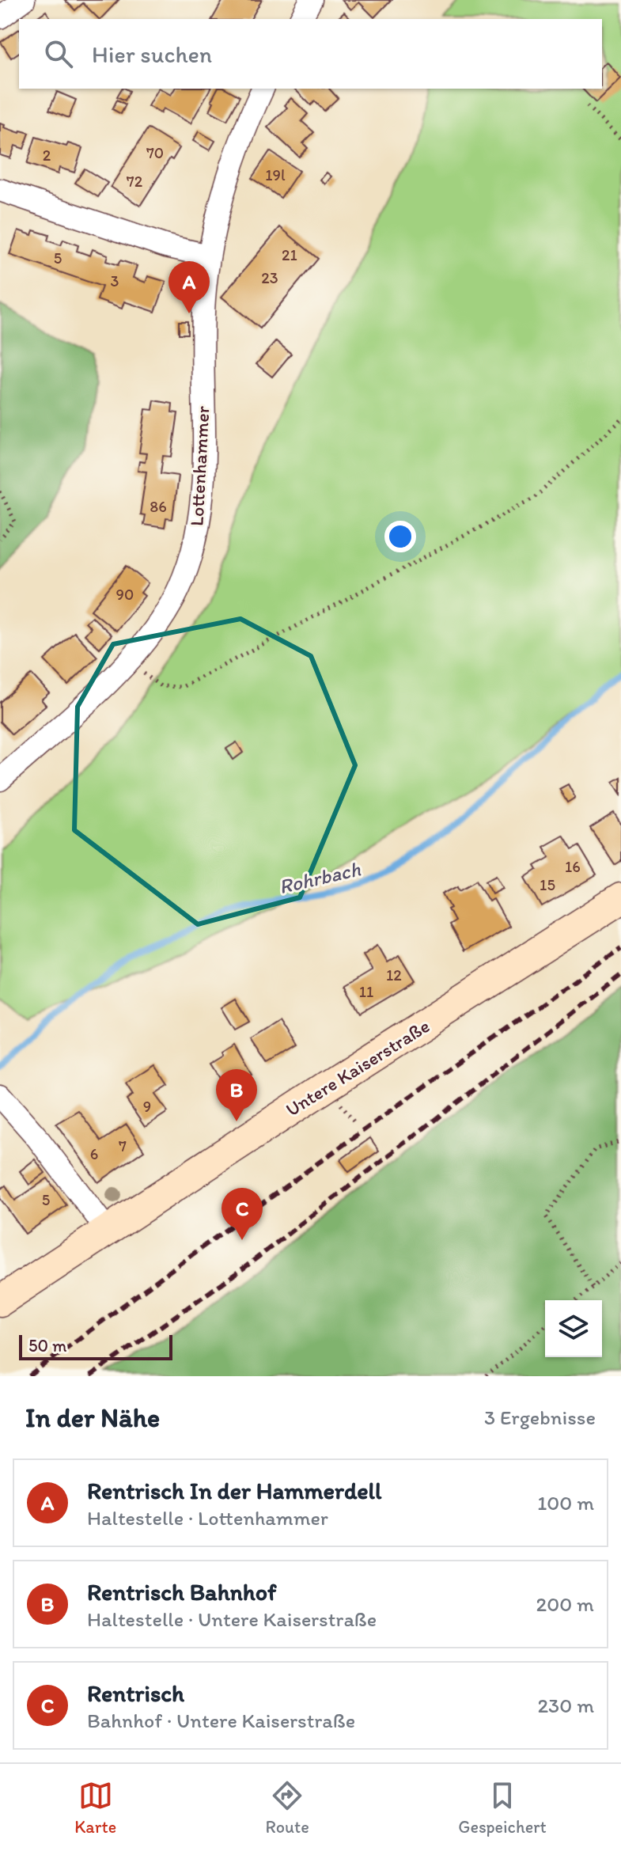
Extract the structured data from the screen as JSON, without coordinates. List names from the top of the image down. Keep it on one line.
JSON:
{"streets":{"main road":["Untere Kaiserstraße"],"street":["Lottenhammer"]},"water":["Rohrbach"],"house_numbers":["70","2","19l","72","21","5","23","3","86","90","16","15","12","11","9","7","6","5"],"scale_bar":"50 m","page":{"search":"Hier suchen","pins":["A","B","C"],"scale":"50 m","heading":["In der Nähe","3 Ergebnisse"],"list":[{"mark":"A","name":"Rentrisch In der Hammerdell","note":"Haltestelle · Lottenhammer","value":"100 m"},{"mark":"B","name":"Rentrisch Bahnhof","note":"Haltestelle · Untere Kaiserstraße","value":"200 m"},{"mark":"C","name":"Rentrisch","note":"Bahnhof · Untere Kaiserstraße","value":"230 m"}],"nav":["Karte","Route","Gespeichert"]}}
